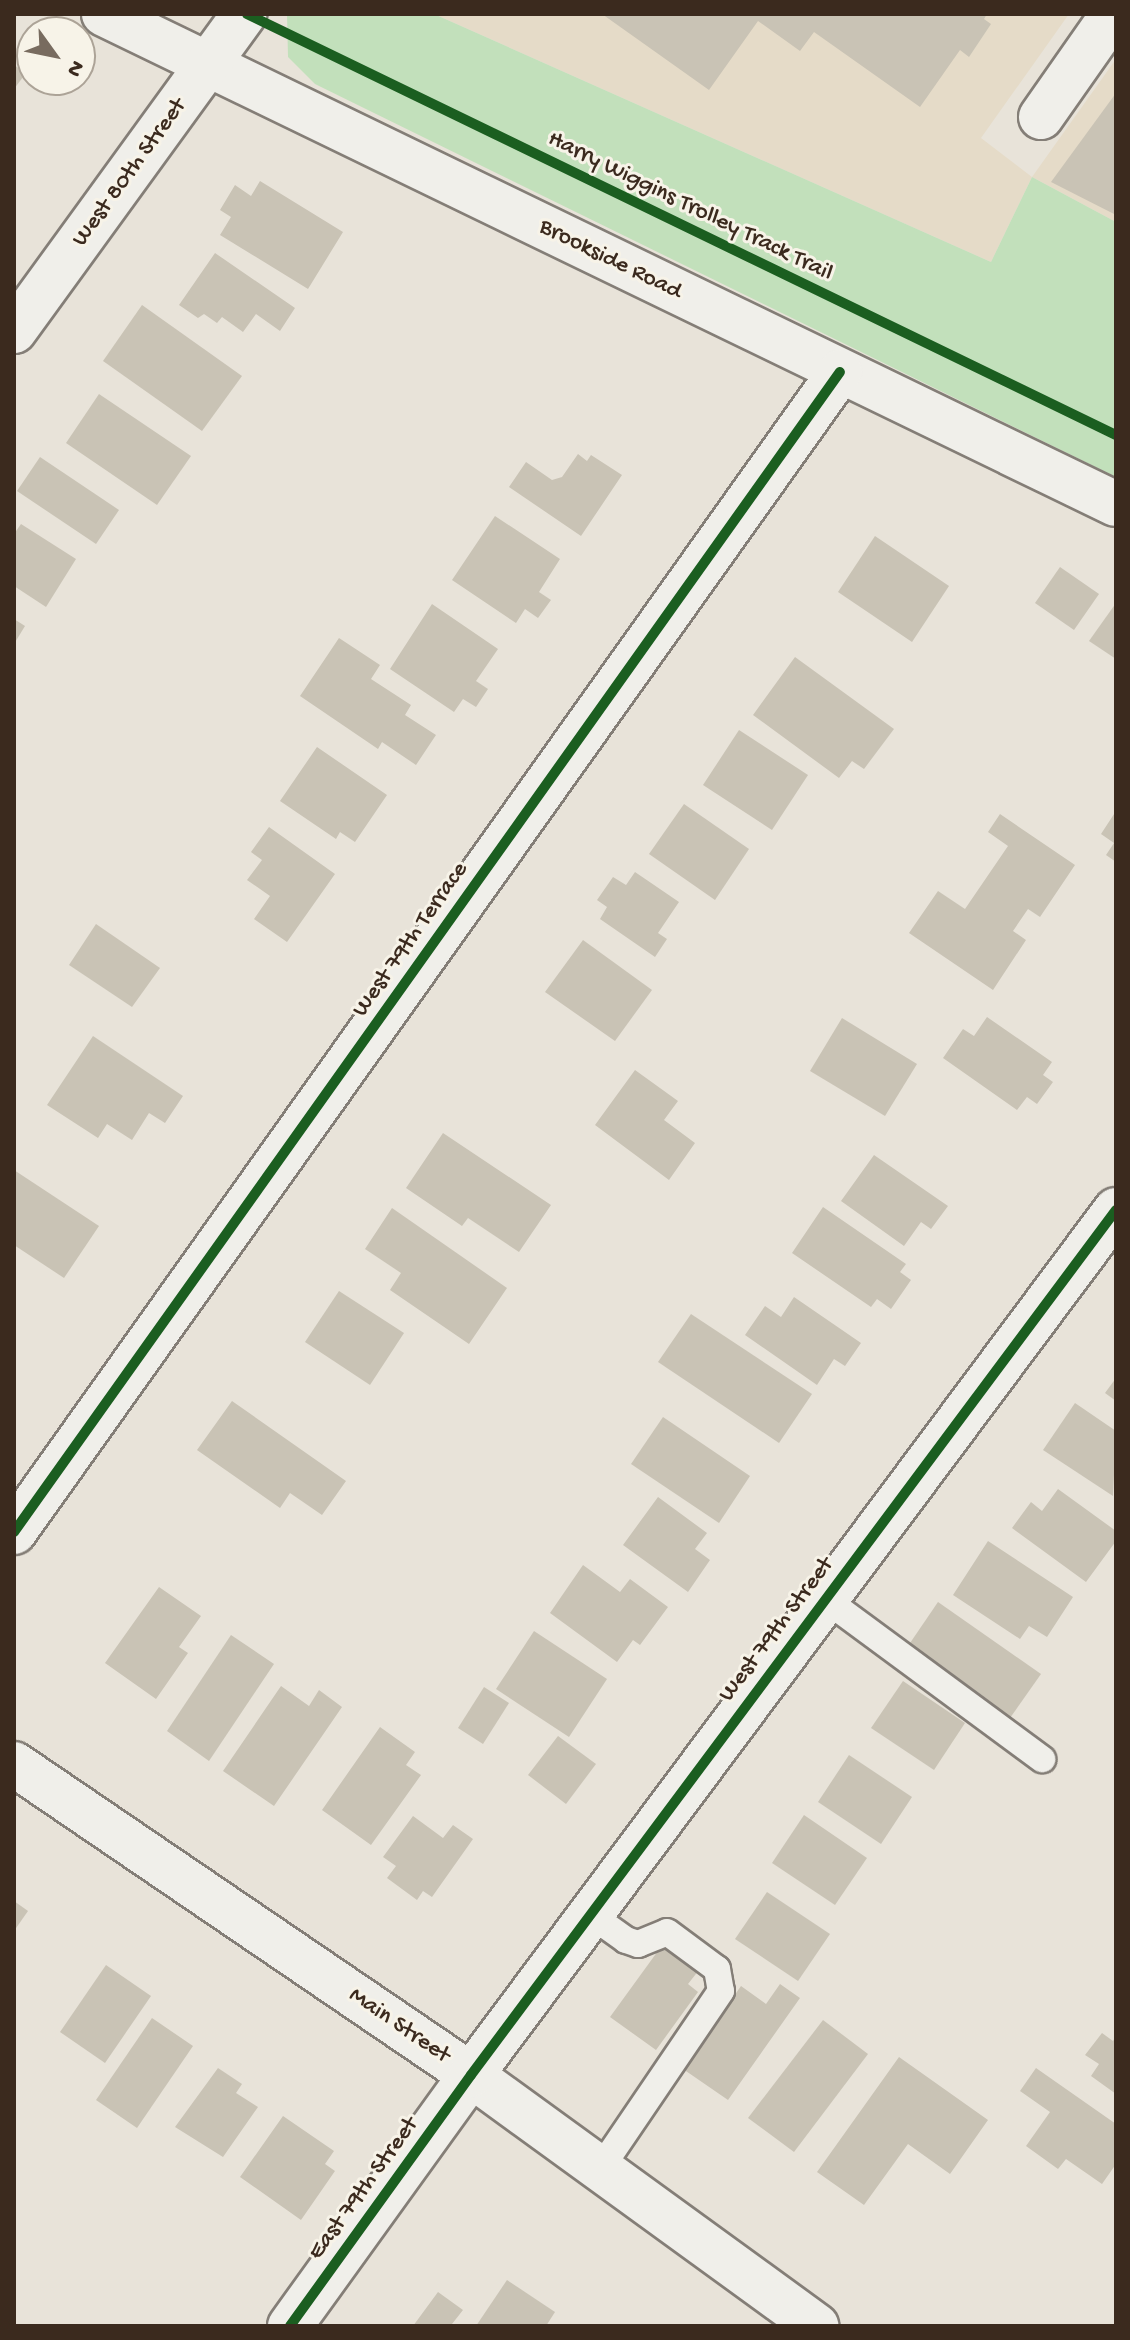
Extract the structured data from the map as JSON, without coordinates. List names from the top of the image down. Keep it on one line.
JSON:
{"streets":{"street":["West 80th Street","Brookside Road","West 79th Terrace","West 79th Street","Main Street","East 79th Street"],"cycle path":["Harry Wiggins Trolley Track Trail"]},"crossings":[["West 80th Street","Brookside Road"],["Brookside Road","West 79th Terrace"],["West 79th Street","Main Street"],["West 79th Street","East 79th Street"],["Main Street","East 79th Street"]],"north":"bottom right"}
